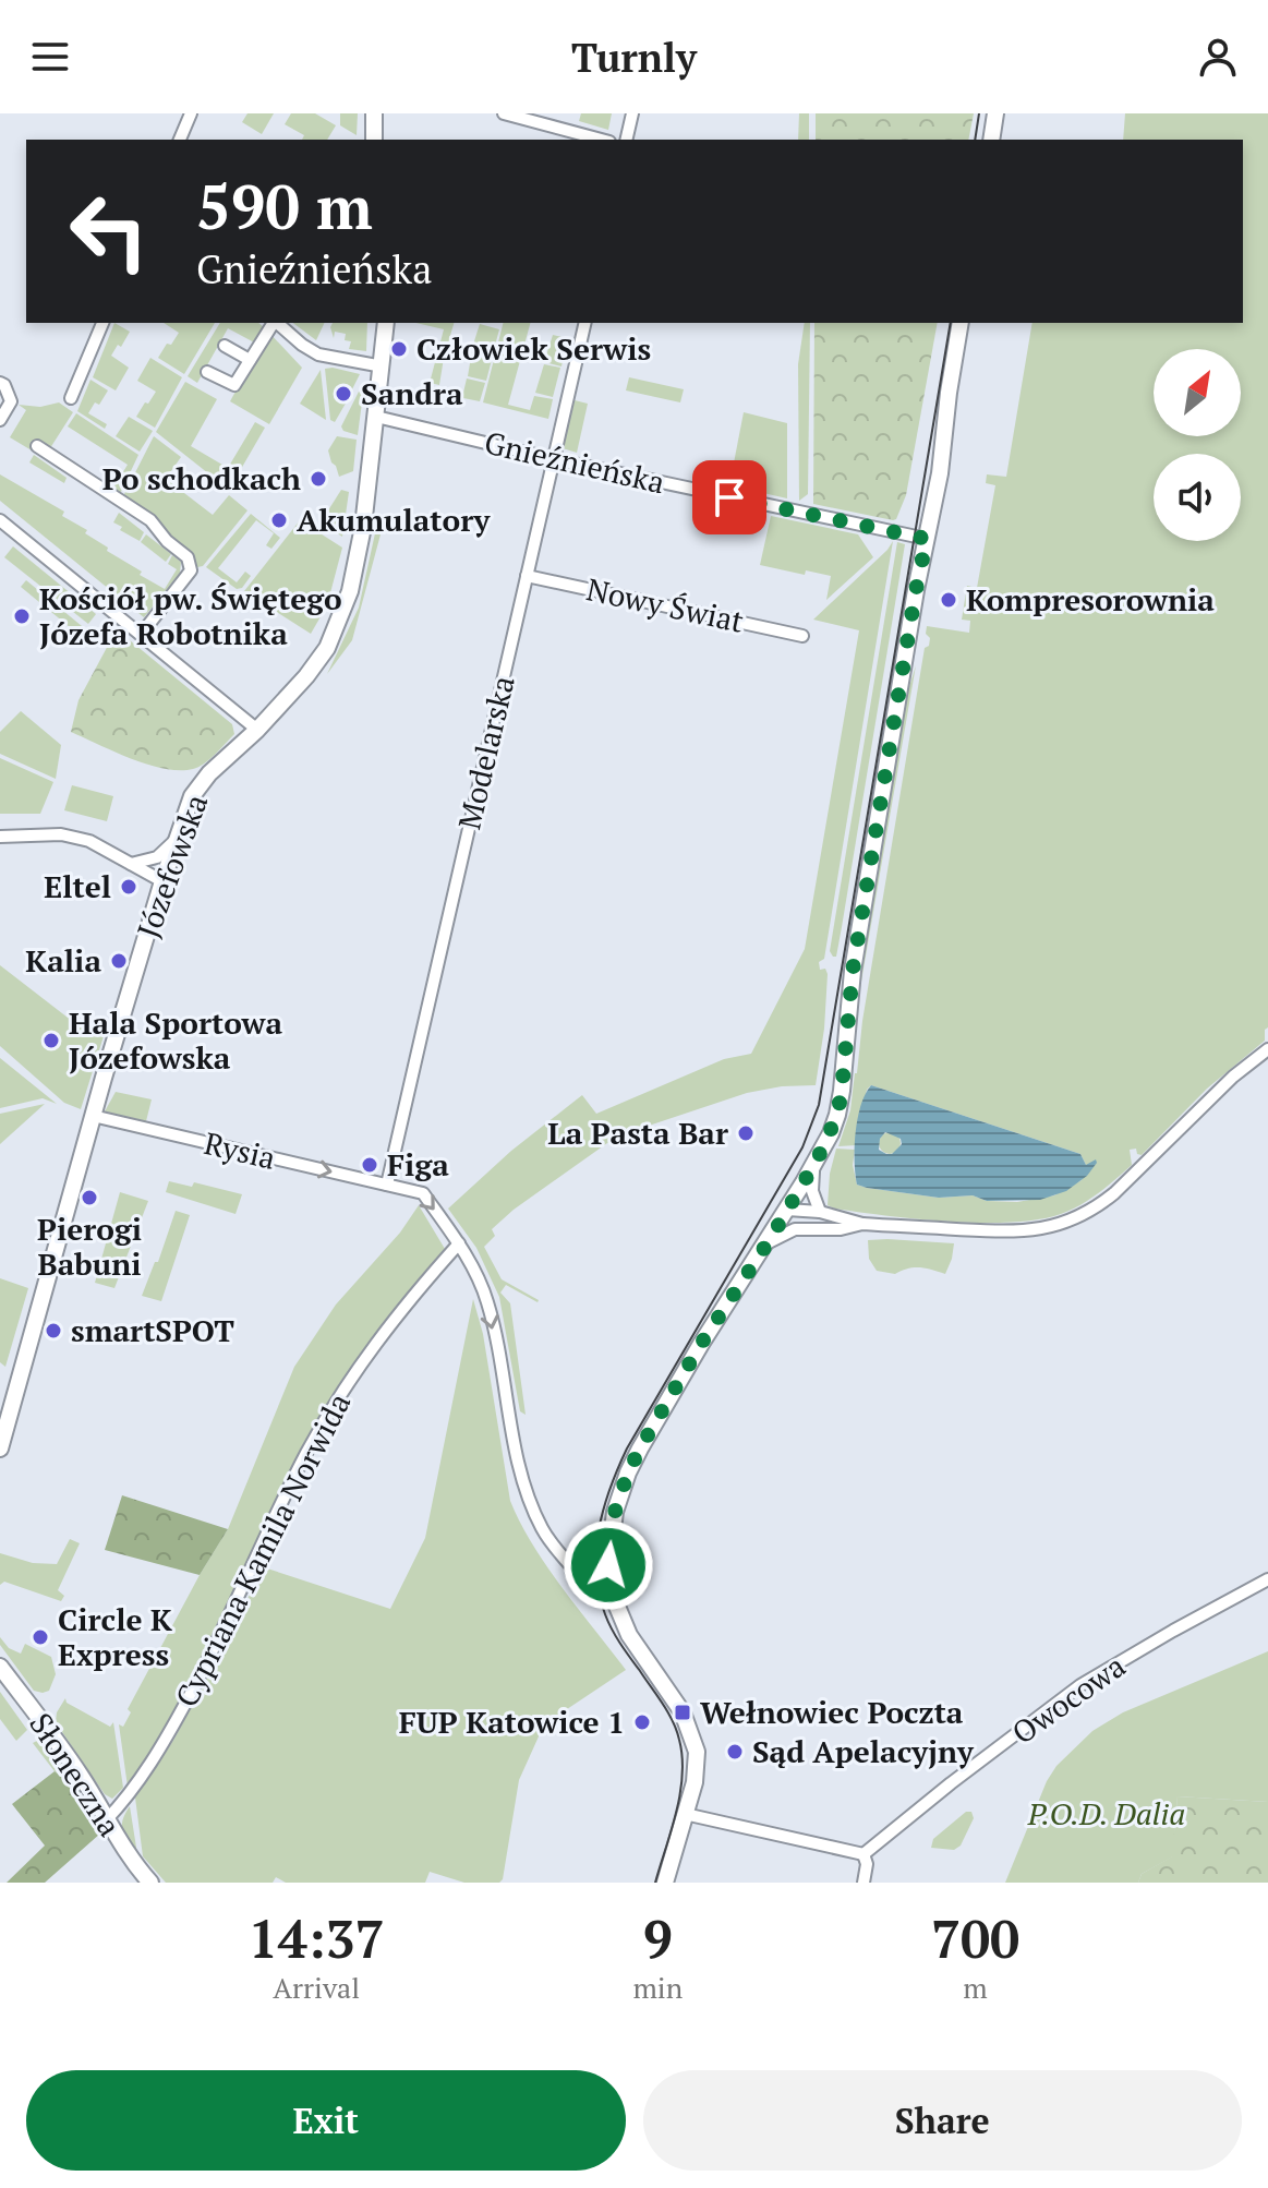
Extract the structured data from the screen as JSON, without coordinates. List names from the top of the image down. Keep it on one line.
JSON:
{"streets":{"main road":["Józefowska","Słoneczna"],"street":["Gnieźnieńska","Nowy Świat","Modelarska","Rysia","Cypriana Kamila Norwida","Owocowa"]},"crossings":[["Gnieźnieńska","Modelarska"],["Gnieźnieńska","Józefowska"],["Nowy Świat","Modelarska"],["Modelarska","Rysia"],["Józefowska","Rysia"],["Rysia","Cypriana Kamila Norwida"],["Cypriana Kamila Norwida","Słoneczna"]],"one_way":["Rysia"],"parks":["P.O.D. Dalia"],"places":{"other":["Człowiek Serwis","Sandra","Po schodkach","Akumulatory","Kompresorownia","Kościół pw. Świętego Józefa Robotnika","Eltel","Kalia","Hala Sportowa Józefowska","La Pasta Bar","Figa","Pierogi Babuni","smartSPOT","Circle K Express","FUP Katowice 1","Sąd Apelacyjny"],"transit":["Wełnowiec Poczta"]},"north":"top right","page":{"header":"Turnly","turn":["590 m","Gnieźnieńska"],"eta":["14:37","Arrival","9","min","700","m"],"buttons":["Exit","Share"]}}
